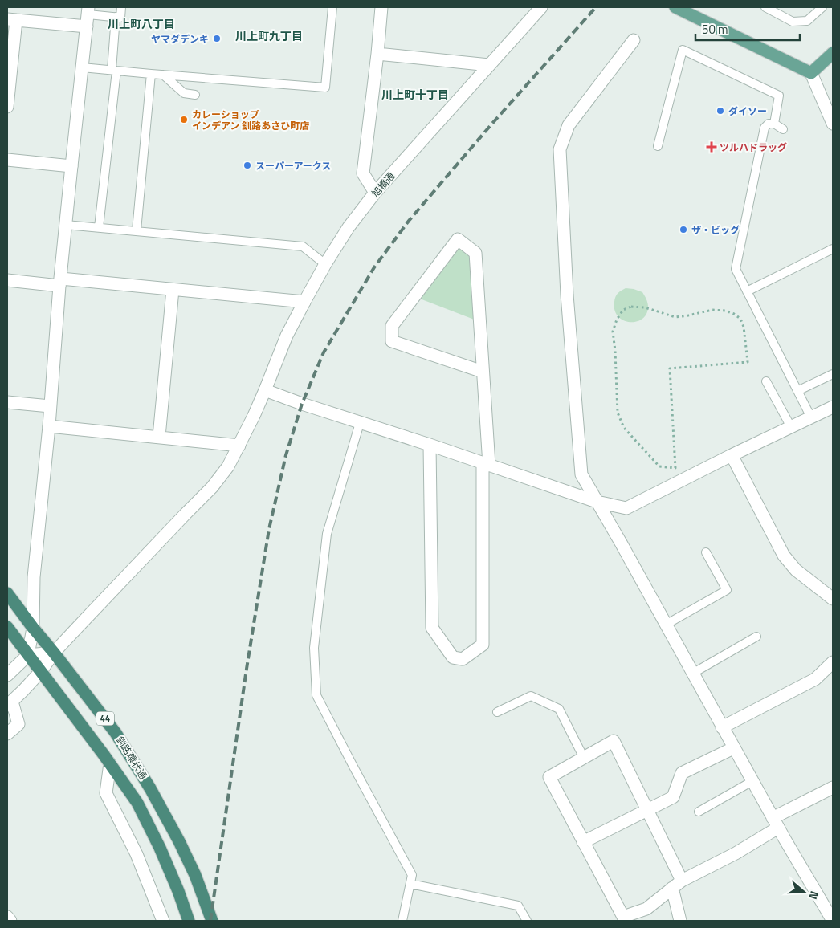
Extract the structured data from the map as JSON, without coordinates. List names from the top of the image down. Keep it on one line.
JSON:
{"streets":{"highway":["44","釧路環状通"],"street":["旭橋通"]},"crossings":[["旭橋通","釧路環状通"]],"districts":["川上町八丁目","川上町九丁目","川上町十丁目"],"places":{"other":["ヤマダデンキ","ダイソー","カレーショップ インデアン 釧路あさひ町店","スーパーアークス","ザ・ビッグ"],"health":["ツルハドラッグ"]},"scale_bar":"50 m","north":"right"}
